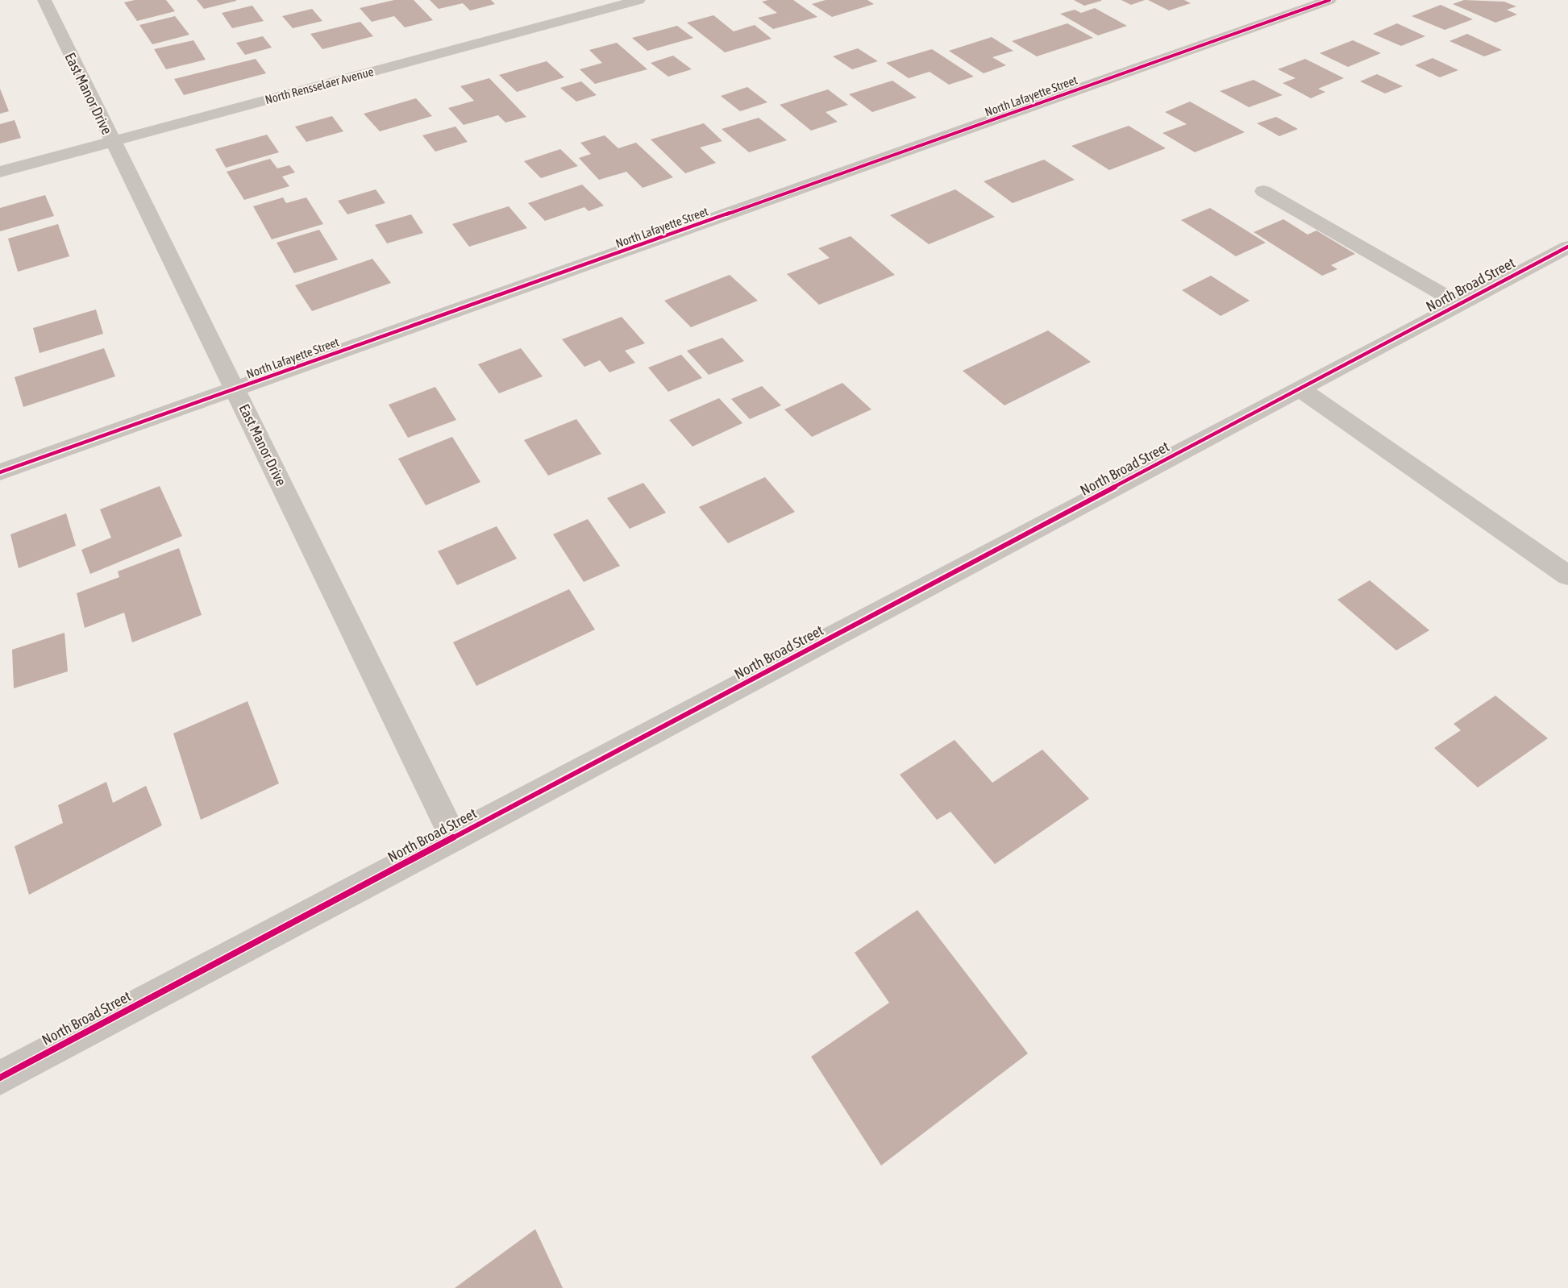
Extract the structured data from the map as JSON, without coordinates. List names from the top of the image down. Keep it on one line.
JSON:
{"streets":{"street":["North Rensselaer Avenue","East Manor Drive","North Lafayette Street","North Broad Street"]},"crossings":[["North Rensselaer Avenue","East Manor Drive"],["East Manor Drive","North Lafayette Street"],["East Manor Drive","North Broad Street"]]}
